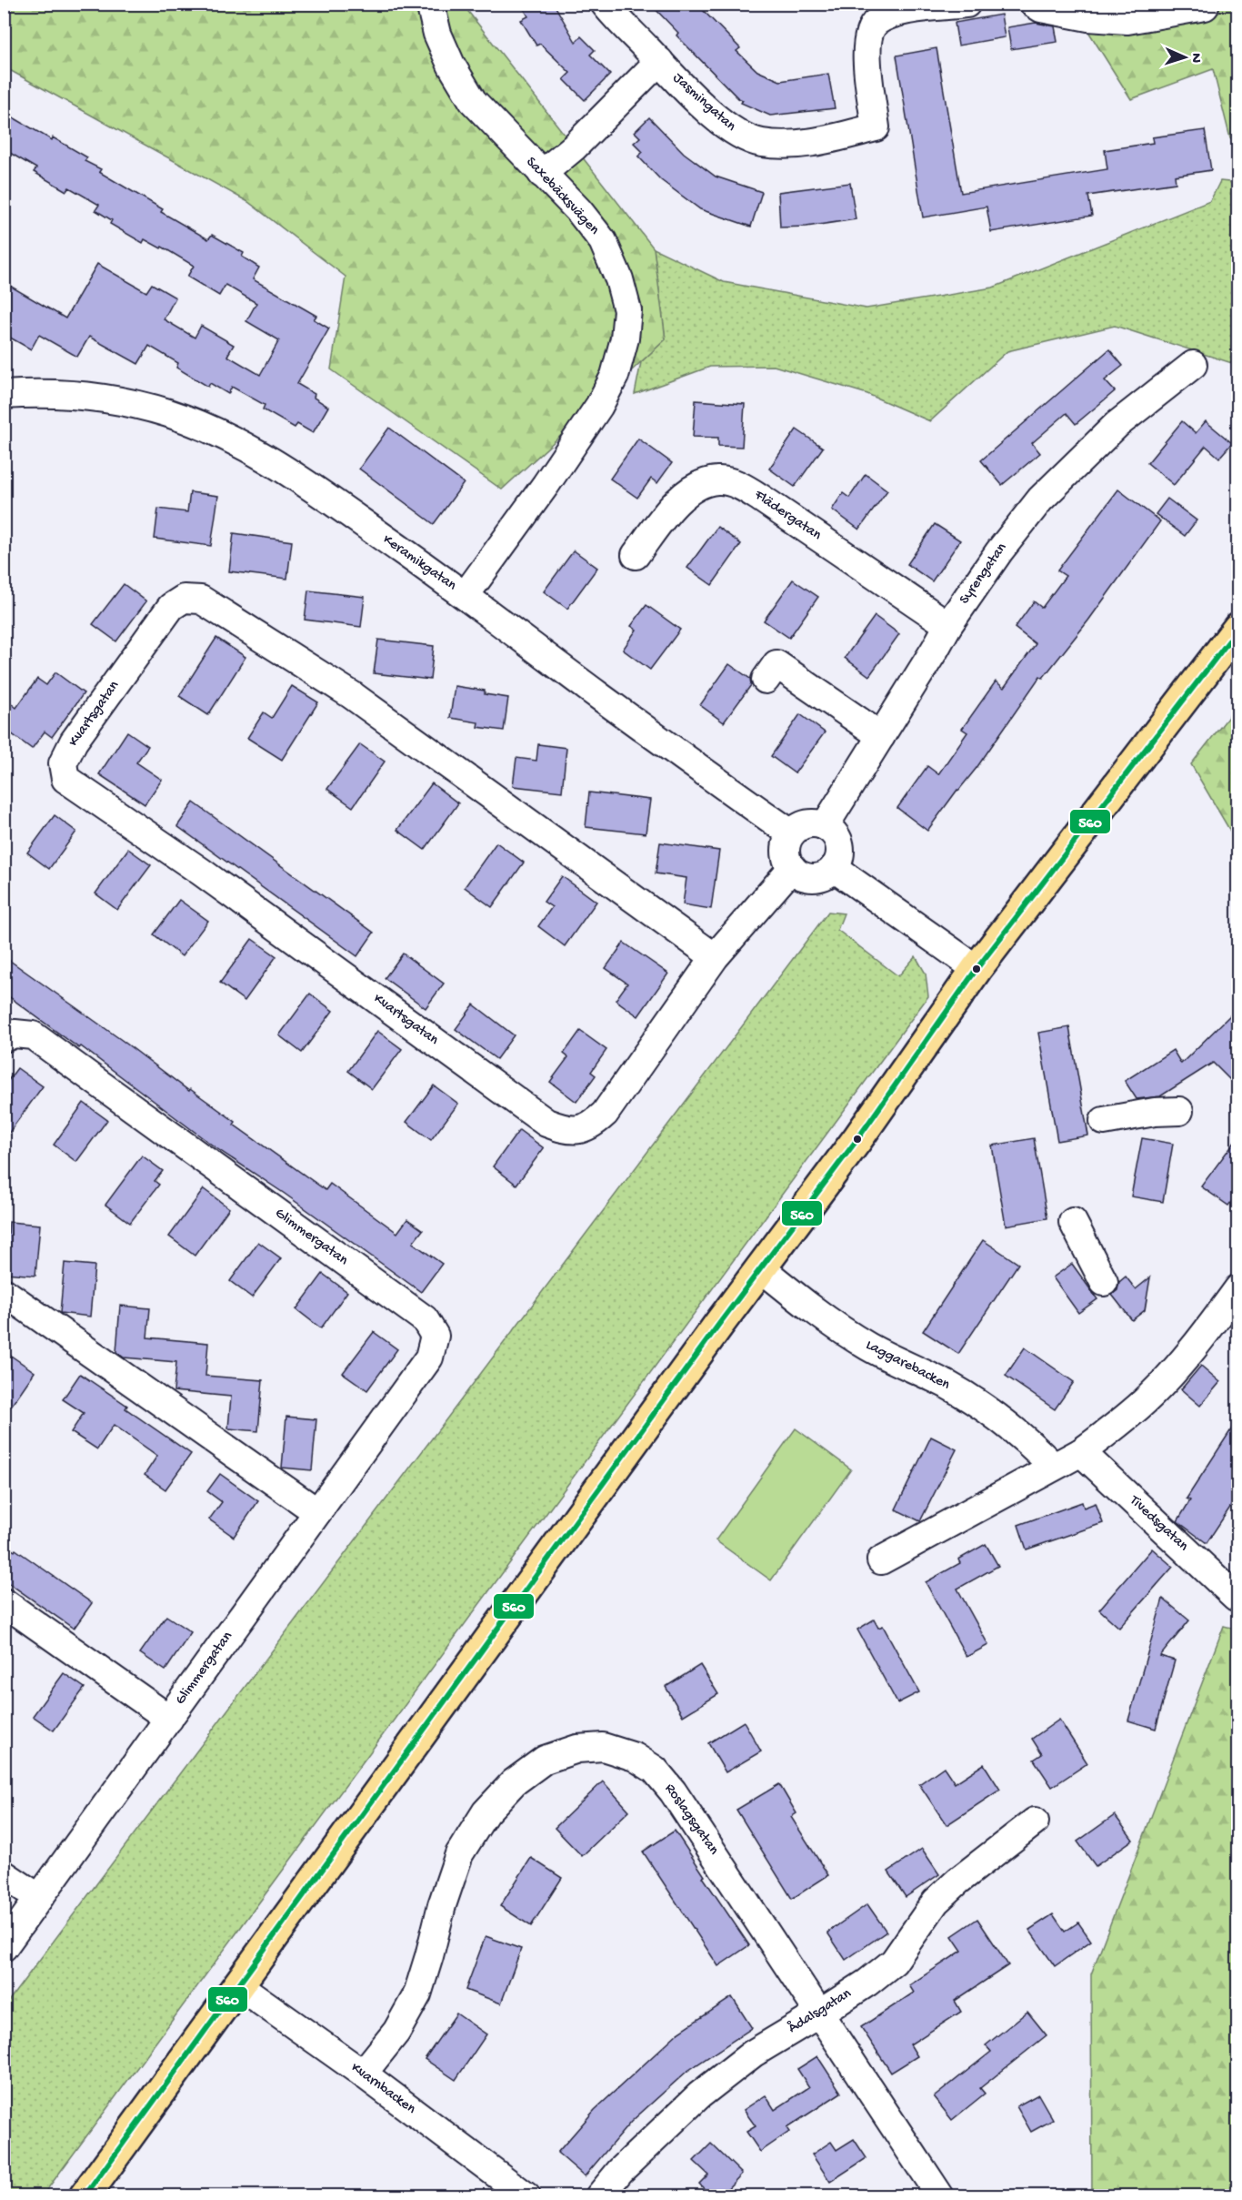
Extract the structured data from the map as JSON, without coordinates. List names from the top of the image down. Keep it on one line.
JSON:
{"streets":{"street":["Jasmingatan","Saxebäcksvägen","Flädergatan","Keramikgatan","Syrengatan","Kvartsgatan","Glimmergatan","Laggarebacken","Tivedsgatan","Roslagsgatan","Ådalsgatan","Kvarnbacken"]},"crossings":[["Jasmingatan","Saxebäcksvägen"],["Saxebäcksvägen","Keramikgatan"],["Flädergatan","Syrengatan"],["Keramikgatan","Syrengatan"],["Keramikgatan","Kvartsgatan"],["Syrengatan","Kvartsgatan"],["Roslagsgatan","Ådalsgatan"],["Roslagsgatan","Kvarnbacken"]],"lines":["transit line 560"],"north":"right"}
